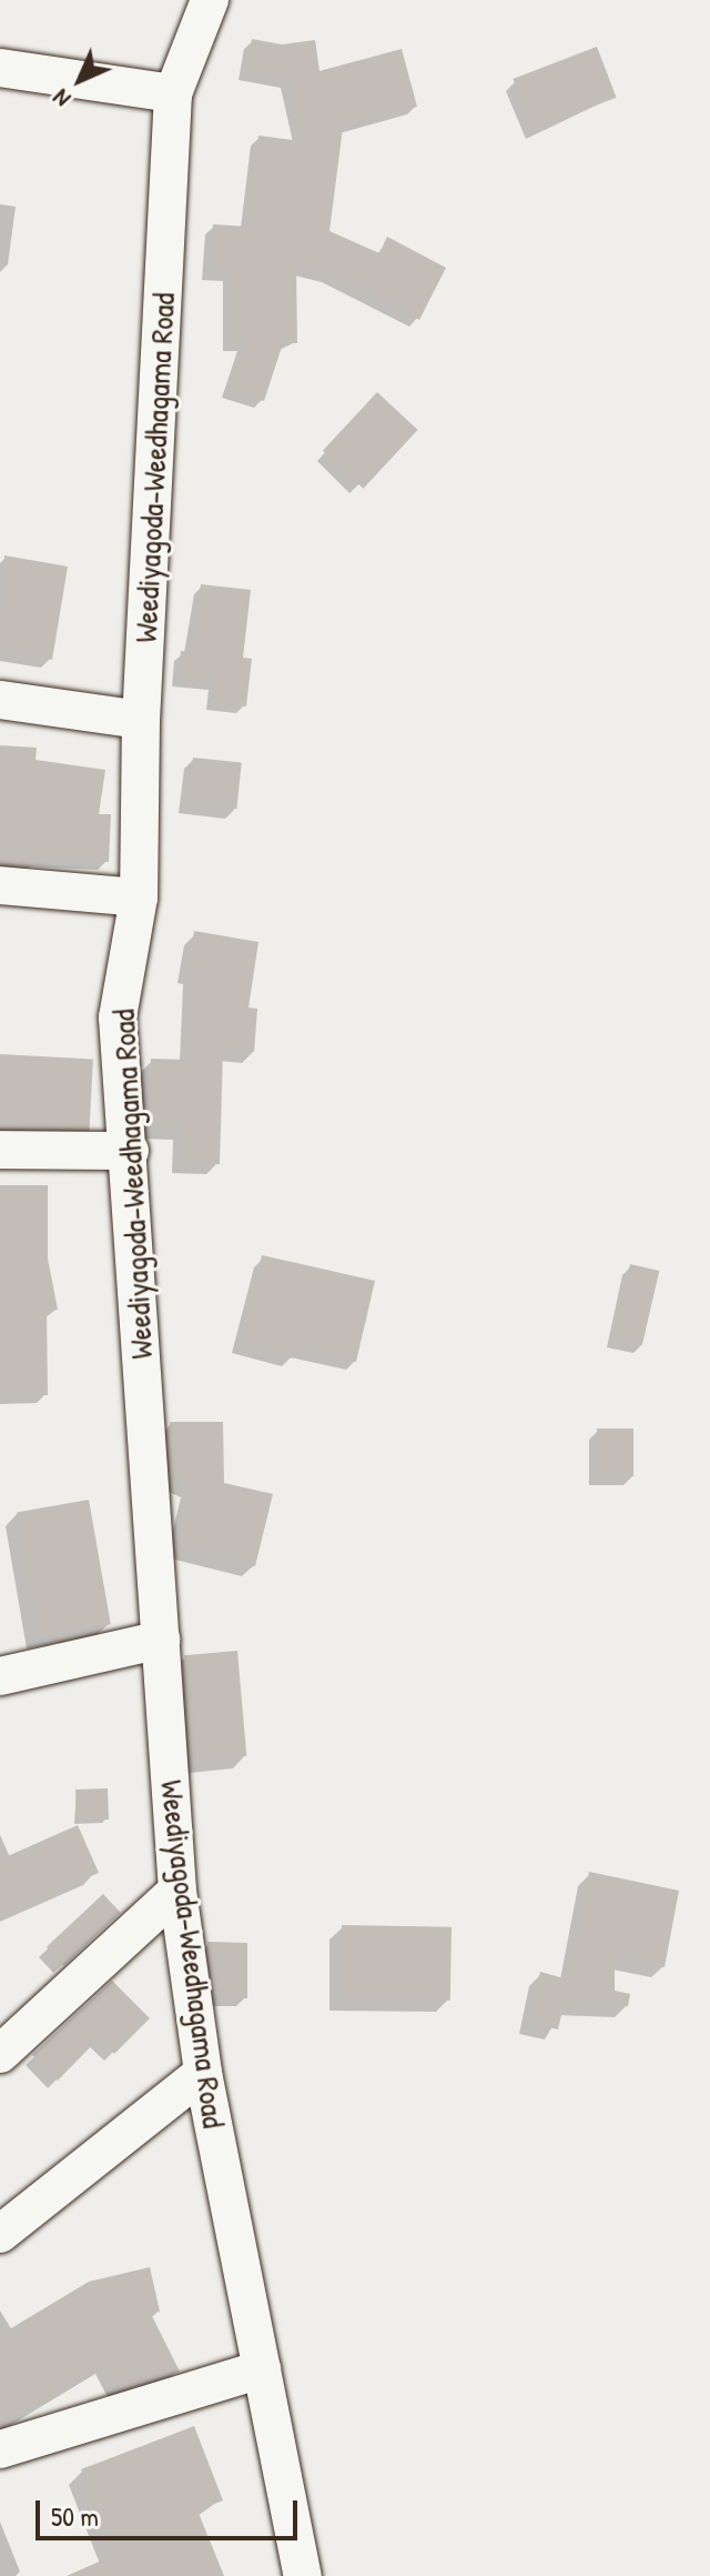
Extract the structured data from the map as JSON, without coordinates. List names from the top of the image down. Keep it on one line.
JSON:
{"streets":{"street":["Weediyagoda-Weedhagama Road"]},"scale_bar":"50 m","north":"bottom left"}
